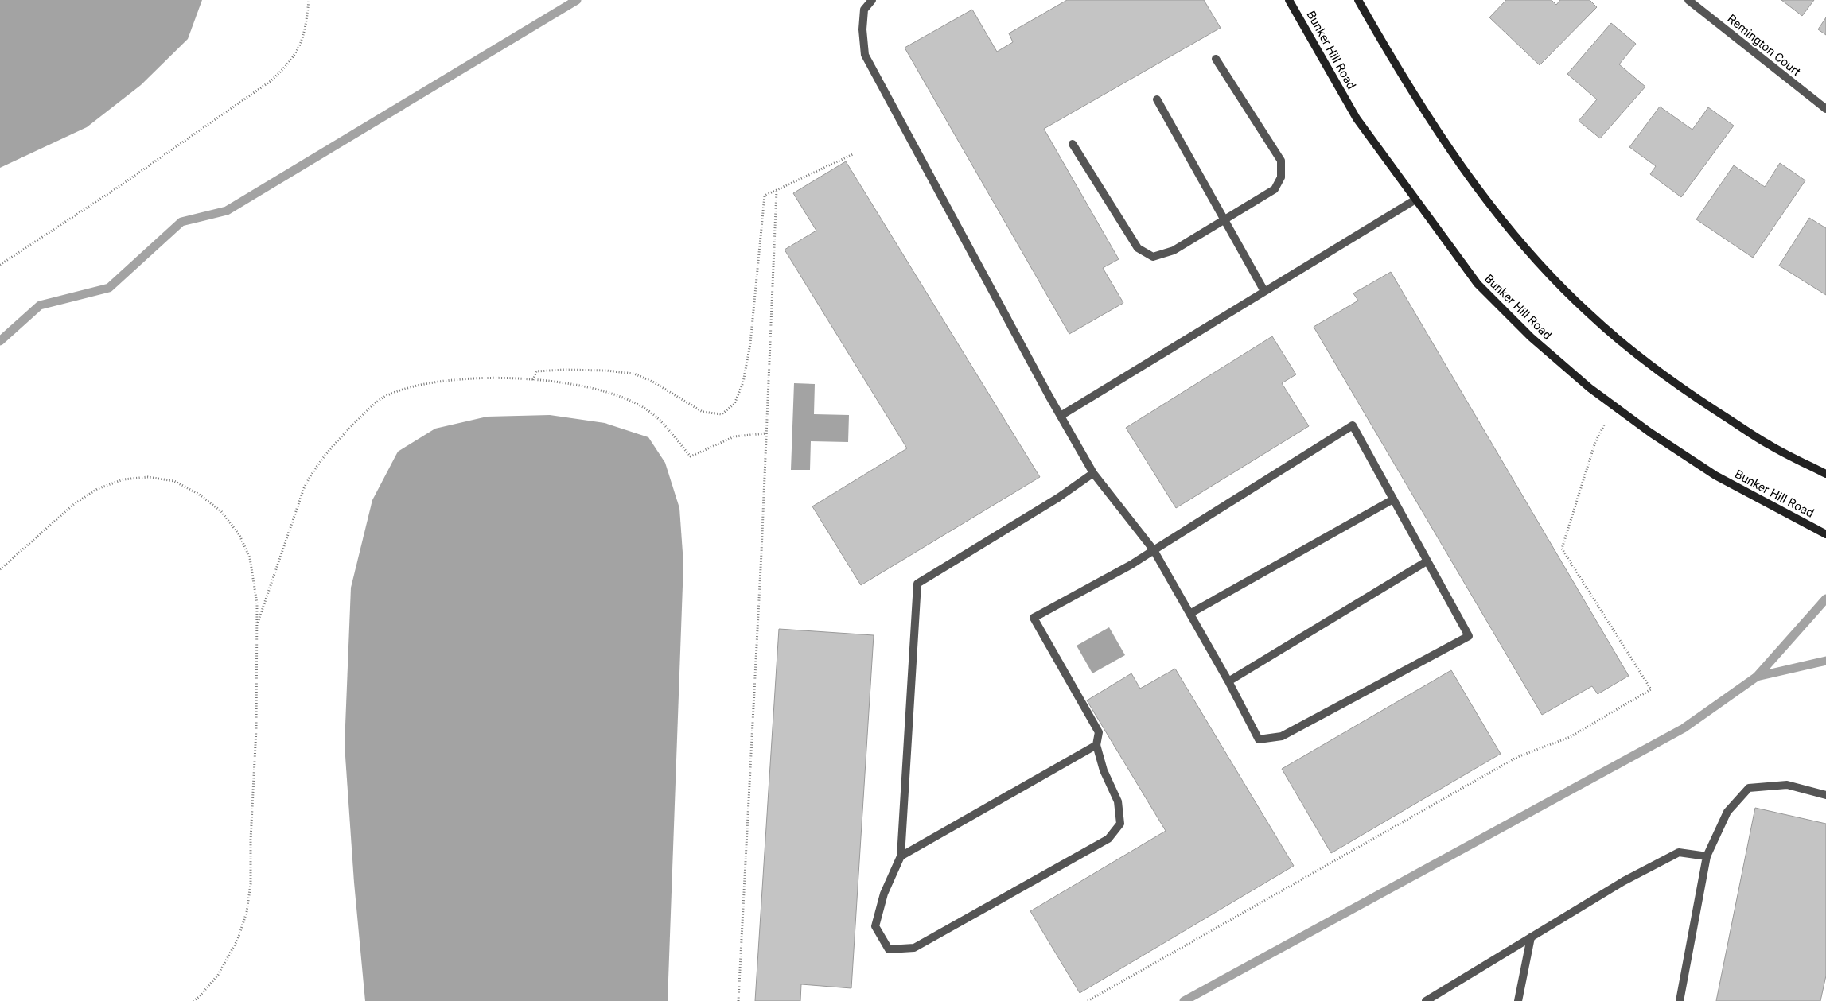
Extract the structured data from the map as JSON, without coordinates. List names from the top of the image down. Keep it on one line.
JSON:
{"streets":{"main road":["Bunker Hill Road"],"street":["Remington Court"]}}
